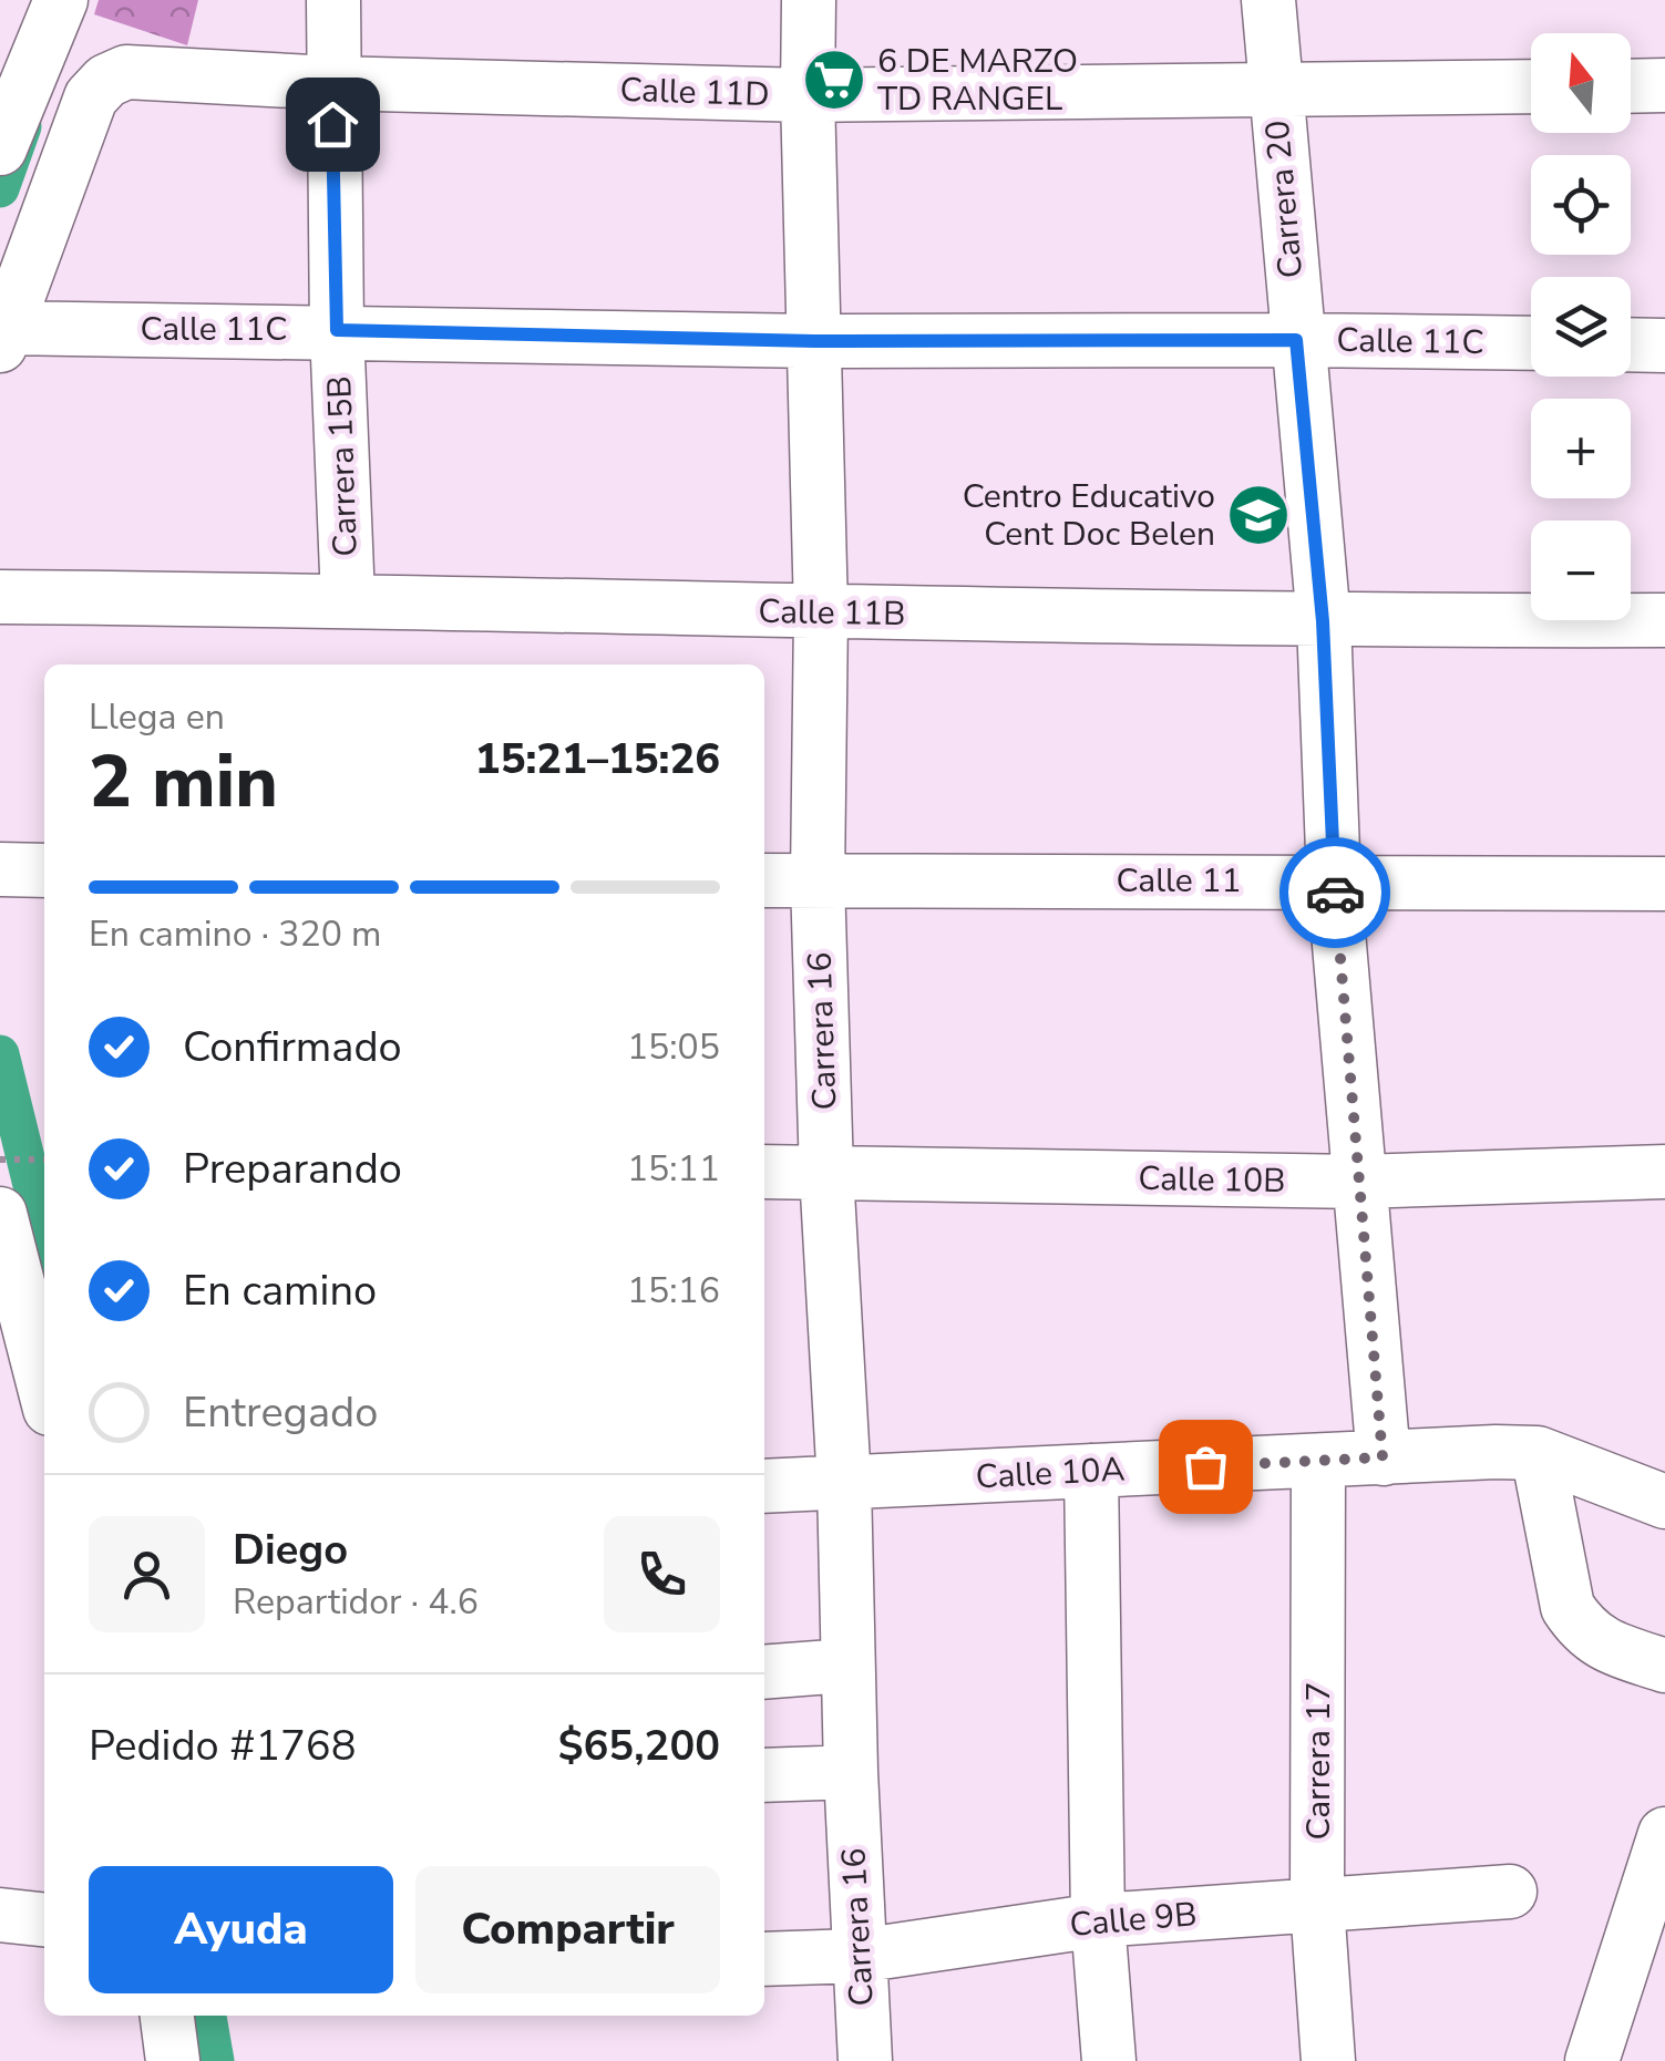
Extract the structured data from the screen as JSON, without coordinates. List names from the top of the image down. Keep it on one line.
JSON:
{"streets":{"street":["Calle 11D","Carrera 20","Calle 11C","Carrera 15B","Calle 11B","Calle 11","Carrera 16","Calle 10B","Calle 10A","Carrera 17","Calle 9B"]},"crossings":[["Calle 11D","Carrera 20"],["Calle 11D","Calle 11C"],["Calle 11D","Carrera 15B"],["Calle 11D","Carrera 16"],["Carrera 20","Calle 11C"],["Carrera 20","Calle 11B"],["Carrera 20","Calle 11"],["Carrera 20","Calle 10B"],["Carrera 20","Calle 10A"],["Calle 11C","Carrera 15B"],["Calle 11C","Carrera 16"],["Carrera 15B","Calle 11B"],["Calle 11B","Carrera 16"],["Calle 11","Carrera 16"],["Carrera 16","Calle 10B"],["Carrera 16","Calle 10A"],["Carrera 16","Calle 9B"],["Calle 10A","Carrera 17"],["Carrera 17","Calle 9B"]],"places":{"supermarket":["6 DE MARZO TD RANGEL"],"school or university":["Centro Educativo Cent Doc Belen"]},"north":"top","page":{"map_buttons":["+","−"],"heading":["2 min","Llega en","15:21–15:26"],"panel":["Diego","Repartidor · 4.6","Pedido #1768","$65,200"],"bar":"En camino · 320 m","list":[["Confirmado","15:05"],["Preparando","15:11"],["En camino","15:16"],"Entregado"],"buttons":["Ayuda","Compartir"]}}
